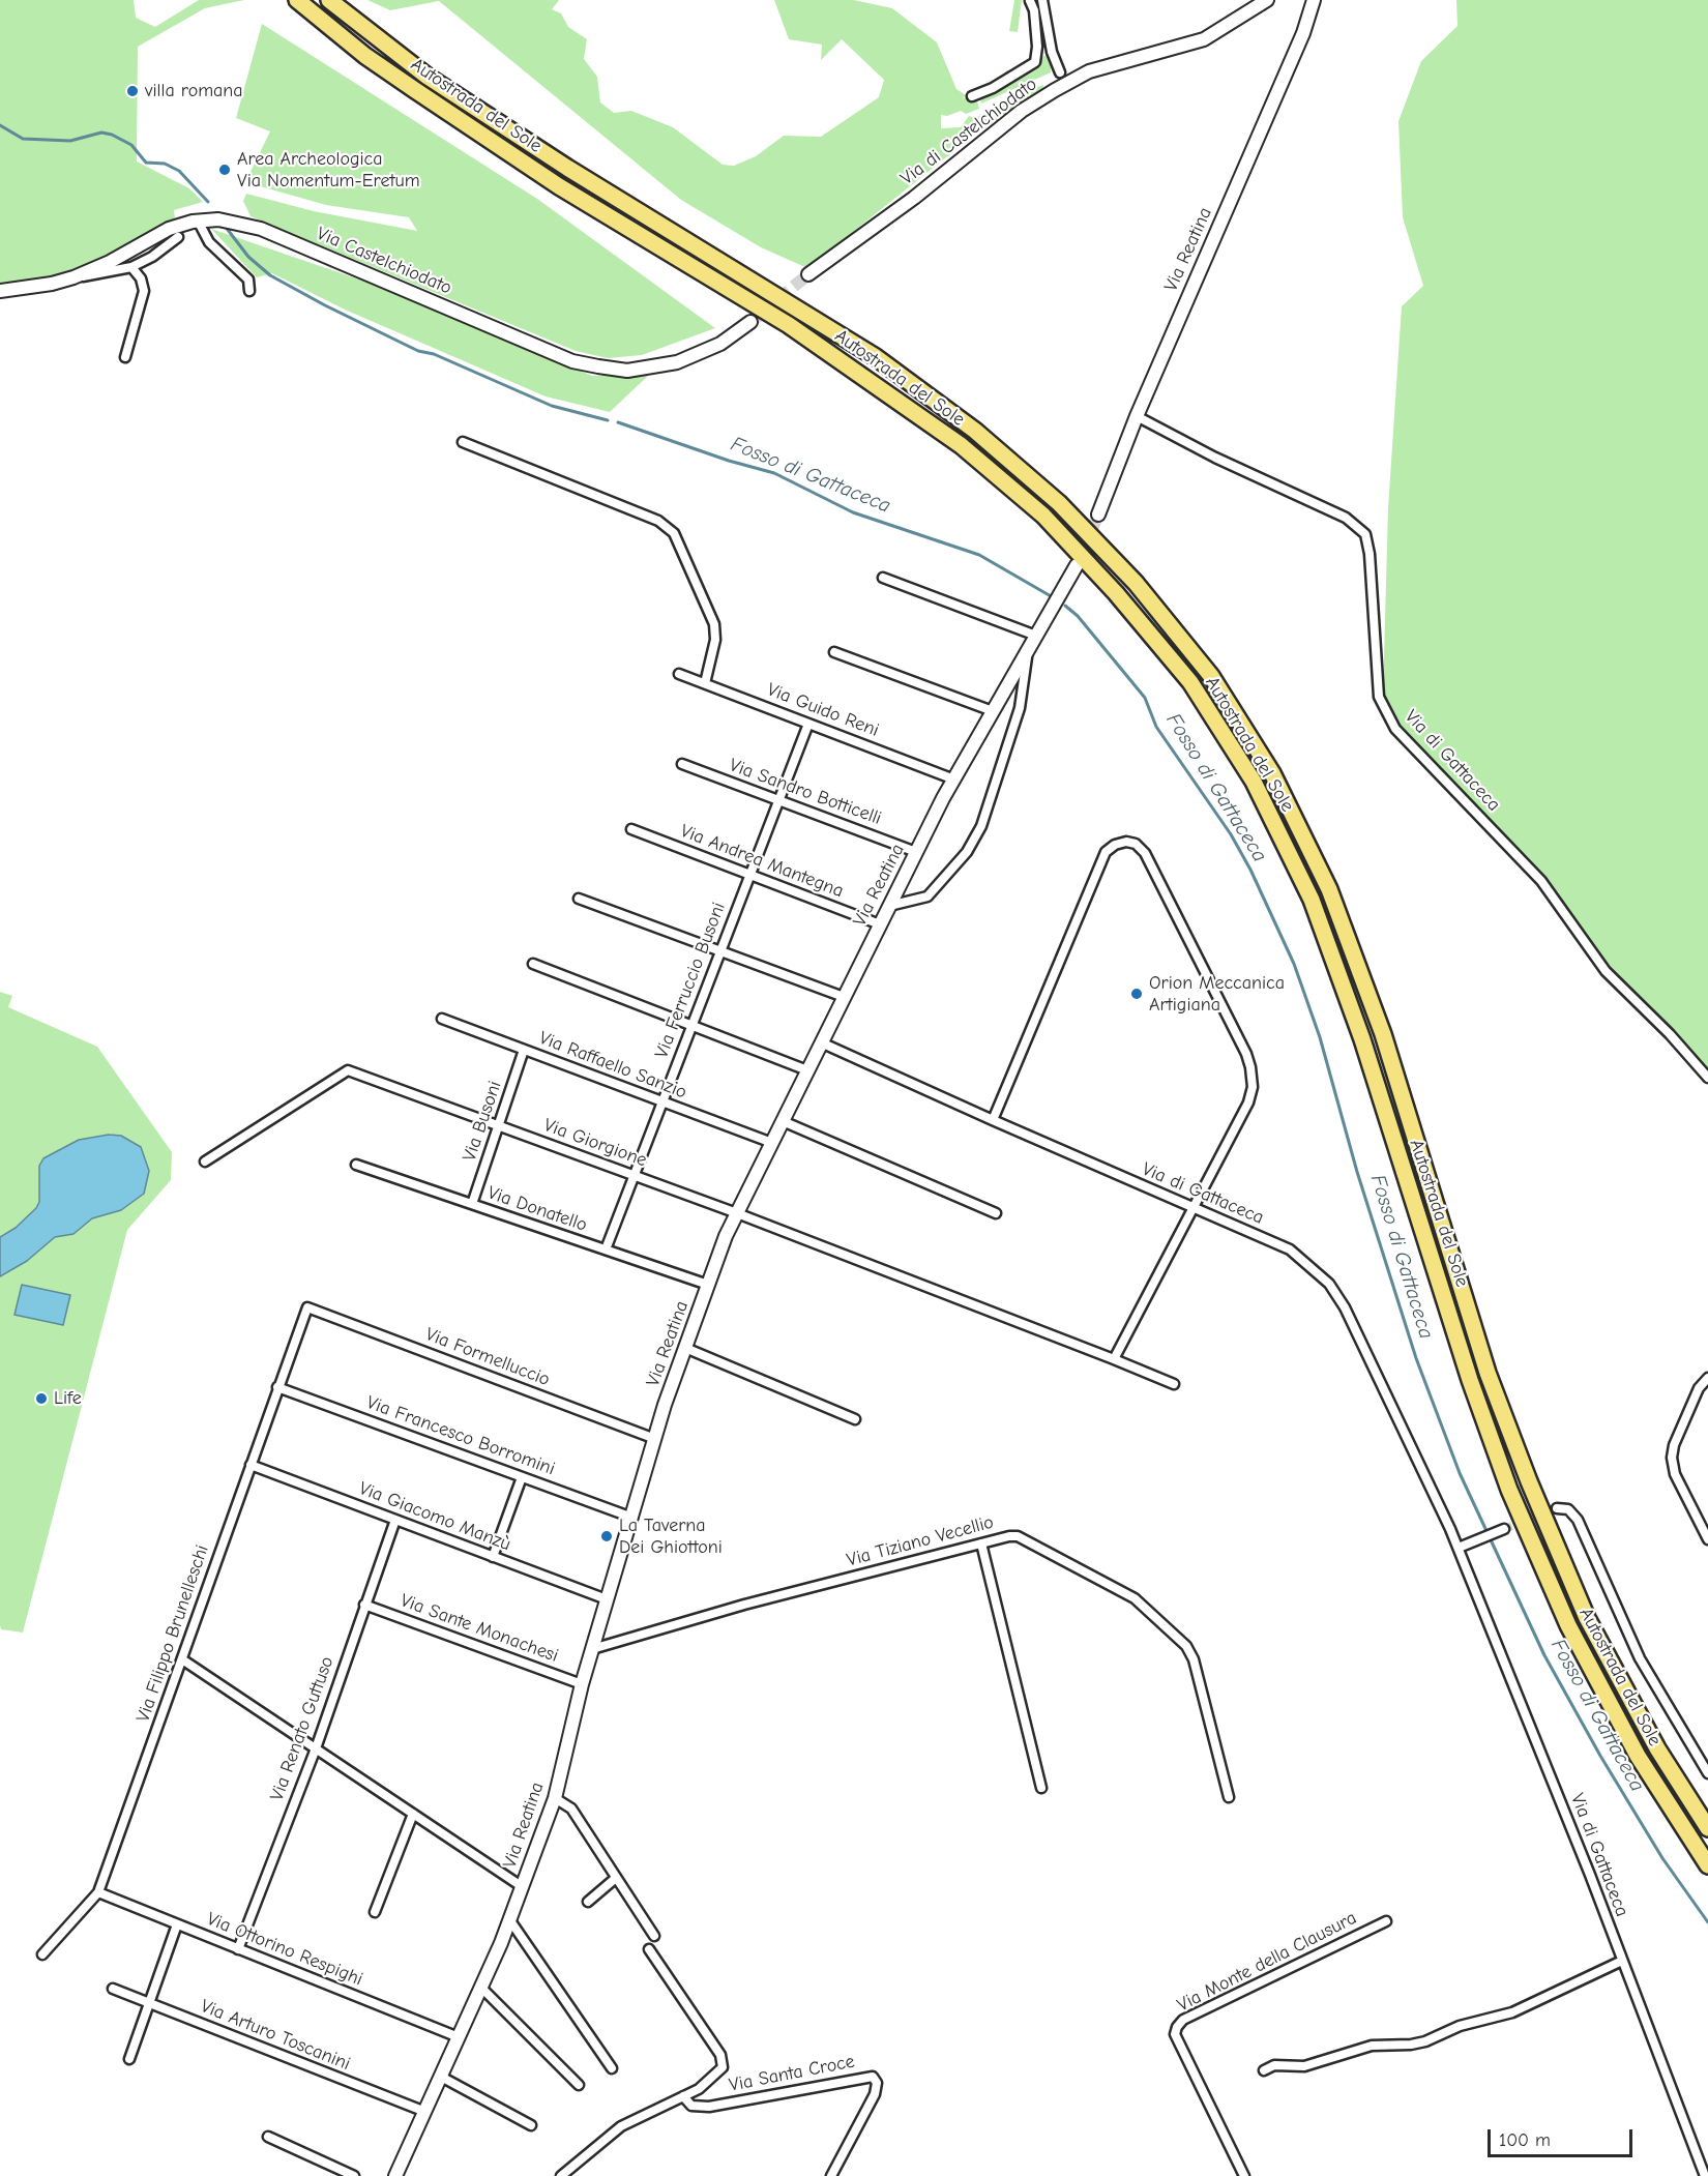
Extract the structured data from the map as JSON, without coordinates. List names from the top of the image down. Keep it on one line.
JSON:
{"streets":{"highway":["Autostrada del Sole"],"street":["Via di Castelchiodato","Via Reatina","Via Castelchiodato","Via Guido Reni","Via di Gattaceca","Via Sandro Botticelli","Via Andrea Mantegna","Via Ferruccio Busoni","Via Raffaello Sanzio","Via Busoni","Via Giorgione","Via Donatello","Via Formelluccio","Via Francesco Borromini","Via Giacomo Manzù","Via Tiziano Vecellio","Via Sante Monachesi","Via Filippo Brunelleschi","Via Renato Guttuso","Via Ottorino Respighi","Via Monte della Clausura","Via Arturo Toscanini","Via Santa Croce"]},"crossings":[["Via Reatina","Via Guido Reni"],["Via Reatina","Via di Gattaceca"],["Via Reatina","Via Sandro Botticelli"],["Via Reatina","Via Andrea Mantegna"],["Via Reatina","Via Raffaello Sanzio"],["Via Reatina","Via Giorgione"],["Via Reatina","Via Donatello"],["Via Reatina","Via Formelluccio"],["Via Reatina","Via Francesco Borromini"],["Via Reatina","Via Giacomo Manzù"],["Via Reatina","Via Tiziano Vecellio"],["Via Reatina","Via Sante Monachesi"],["Via Reatina","Via Ottorino Respighi"],["Via Reatina","Via Arturo Toscanini"],["Via Guido Reni","Via Ferruccio Busoni"],["Via Sandro Botticelli","Via Ferruccio Busoni"],["Via Andrea Mantegna","Via Ferruccio Busoni"],["Via Ferruccio Busoni","Via Raffaello Sanzio"],["Via Ferruccio Busoni","Via Giorgione"],["Via Ferruccio Busoni","Via Donatello"],["Via Raffaello Sanzio","Via Busoni"],["Via Busoni","Via Giorgione"],["Via Busoni","Via Donatello"],["Via Formelluccio","Via Filippo Brunelleschi"],["Via Francesco Borromini","Via Filippo Brunelleschi"],["Via Giacomo Manzù","Via Filippo Brunelleschi"],["Via Giacomo Manzù","Via Renato Guttuso"],["Via Sante Monachesi","Via Renato Guttuso"],["Via Filippo Brunelleschi","Via Ottorino Respighi"],["Via Renato Guttuso","Via Ottorino Respighi"]],"water":["Fosso di Gattaceca"],"places":["villa romana","Area Archeologica Via Nomentum-Eretum","Orion Meccanica Artigiana","Life","La Taverna Dei Ghiottoni"],"scale_bar":"100 m"}
